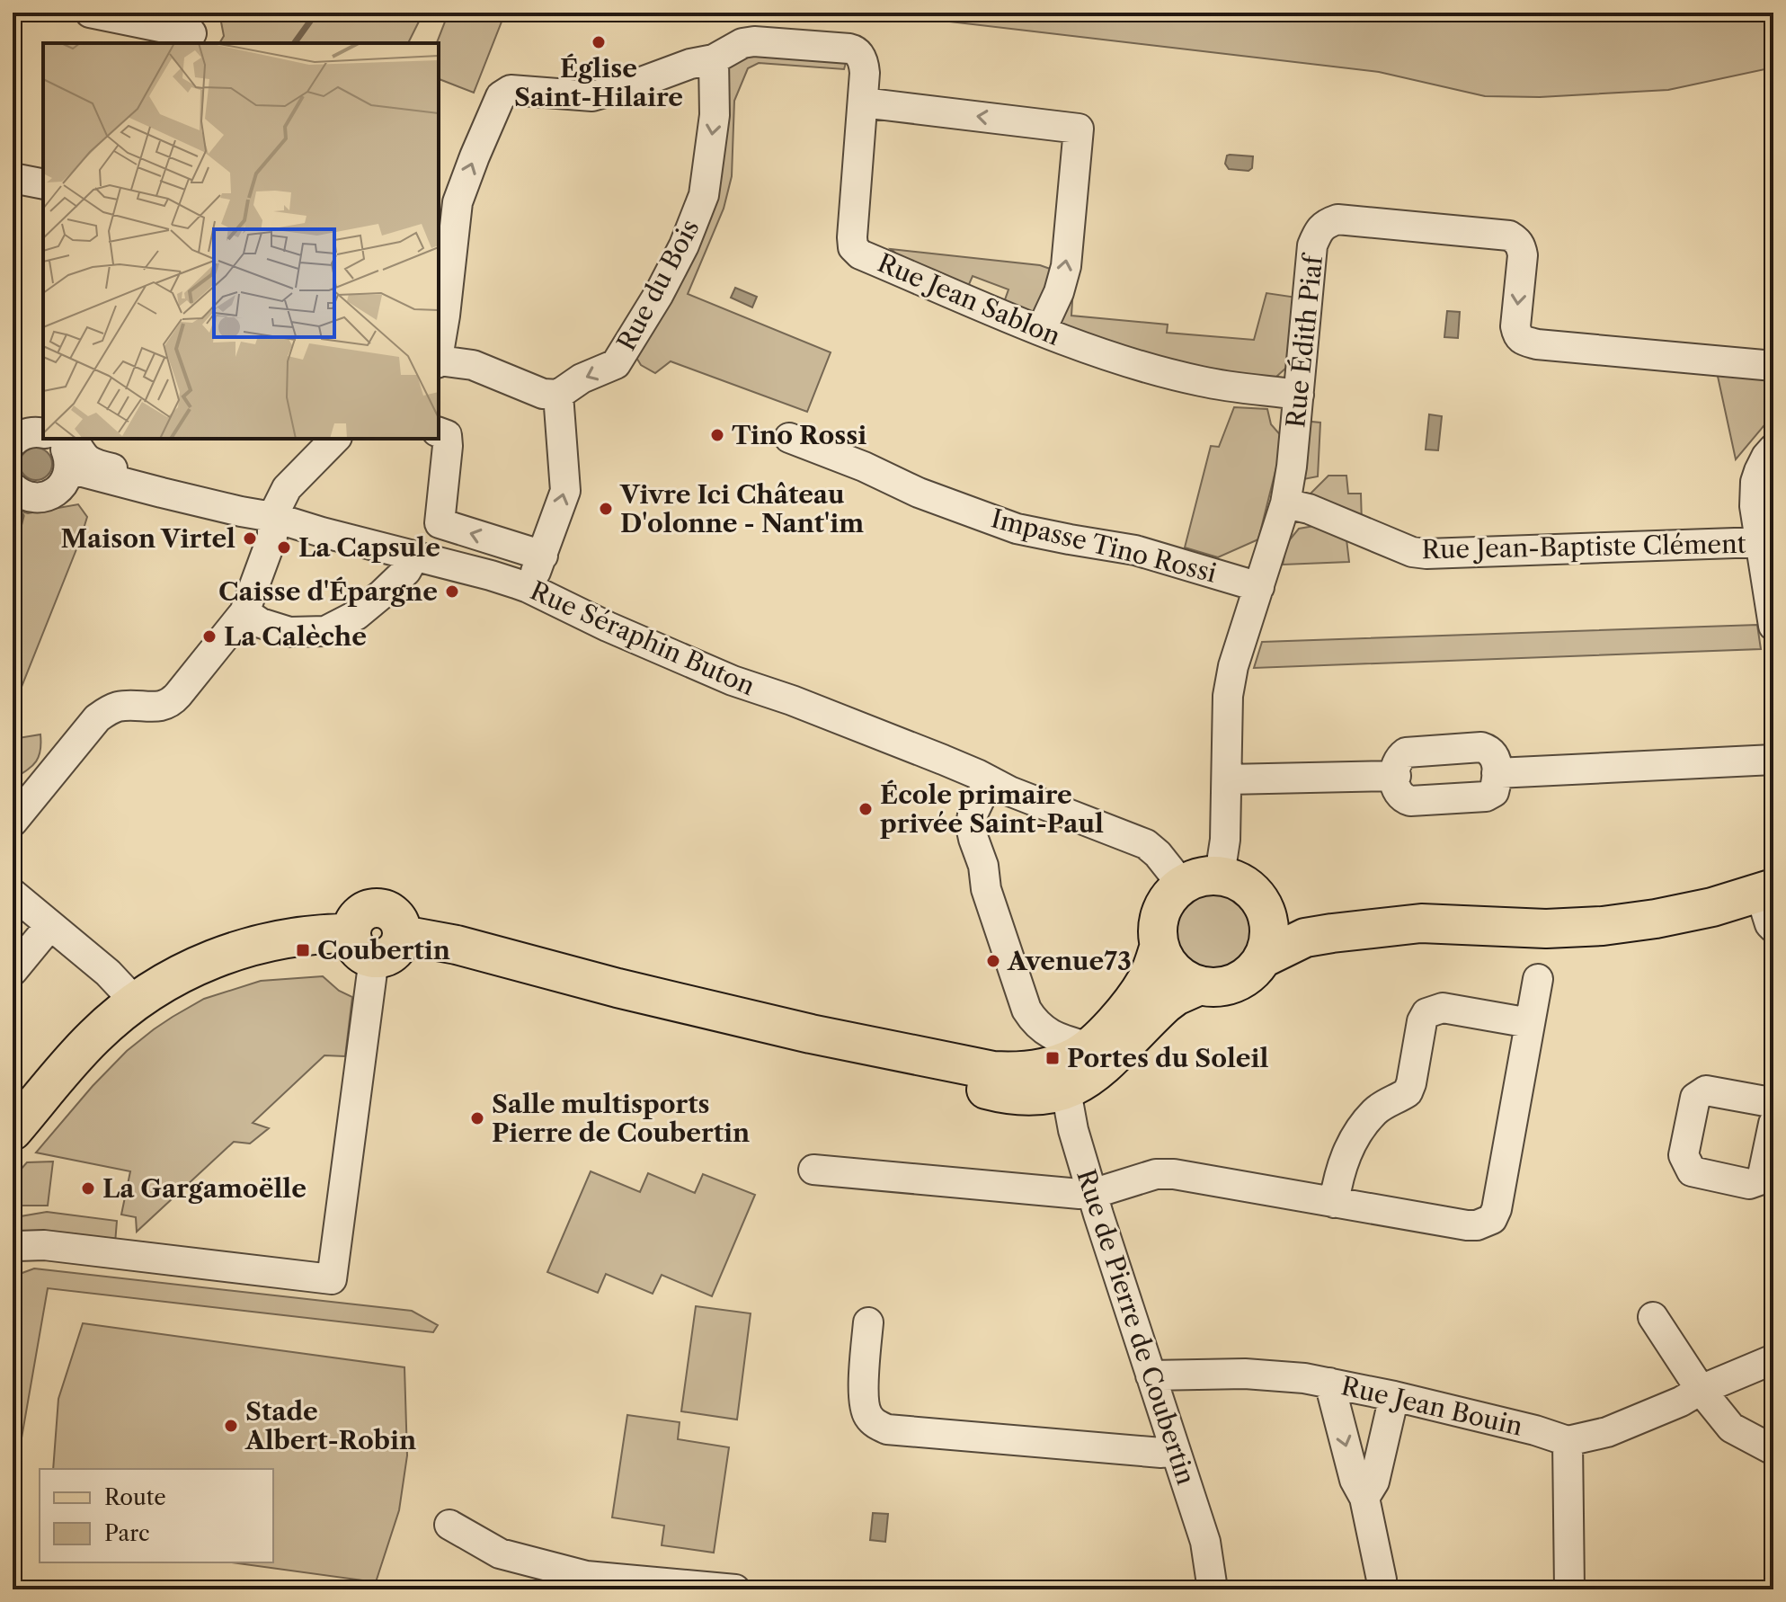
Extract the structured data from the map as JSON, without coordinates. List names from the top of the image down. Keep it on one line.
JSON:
{"streets":{"street":["Rue du Bois","Rue Jean Sablon","Rue Édith Piaf","Impasse Tino Rossi","Rue Jean-Baptiste Clément","Rue Séraphin Buton","Rue de Pierre de Coubertin","Rue Jean Bouin"]},"crossings":[["Rue du Bois","Rue Jean Sablon"],["Rue Jean Sablon","Rue Édith Piaf"],["Rue Édith Piaf","Impasse Tino Rossi"],["Rue Édith Piaf","Rue Jean-Baptiste Clément"],["Rue Édith Piaf","Rue Séraphin Buton"],["Rue de Pierre de Coubertin","Rue Jean Bouin"]],"one_way":["Rue du Bois"],"places":{"other":["Église Saint-Hilaire","Tino Rossi","Vivre Ici Château D'olonne - Nant'im","Maison Virtel","La Capsule","Caisse d'Épargne","La Calèche","École primaire privée Saint-Paul","Avenue73","Salle multisports Pierre de Coubertin","La Gargamoëlle","Stade Albert-Robin"],"transit":["Coubertin","Portes du Soleil"]},"legend":["Route","Parc"]}
